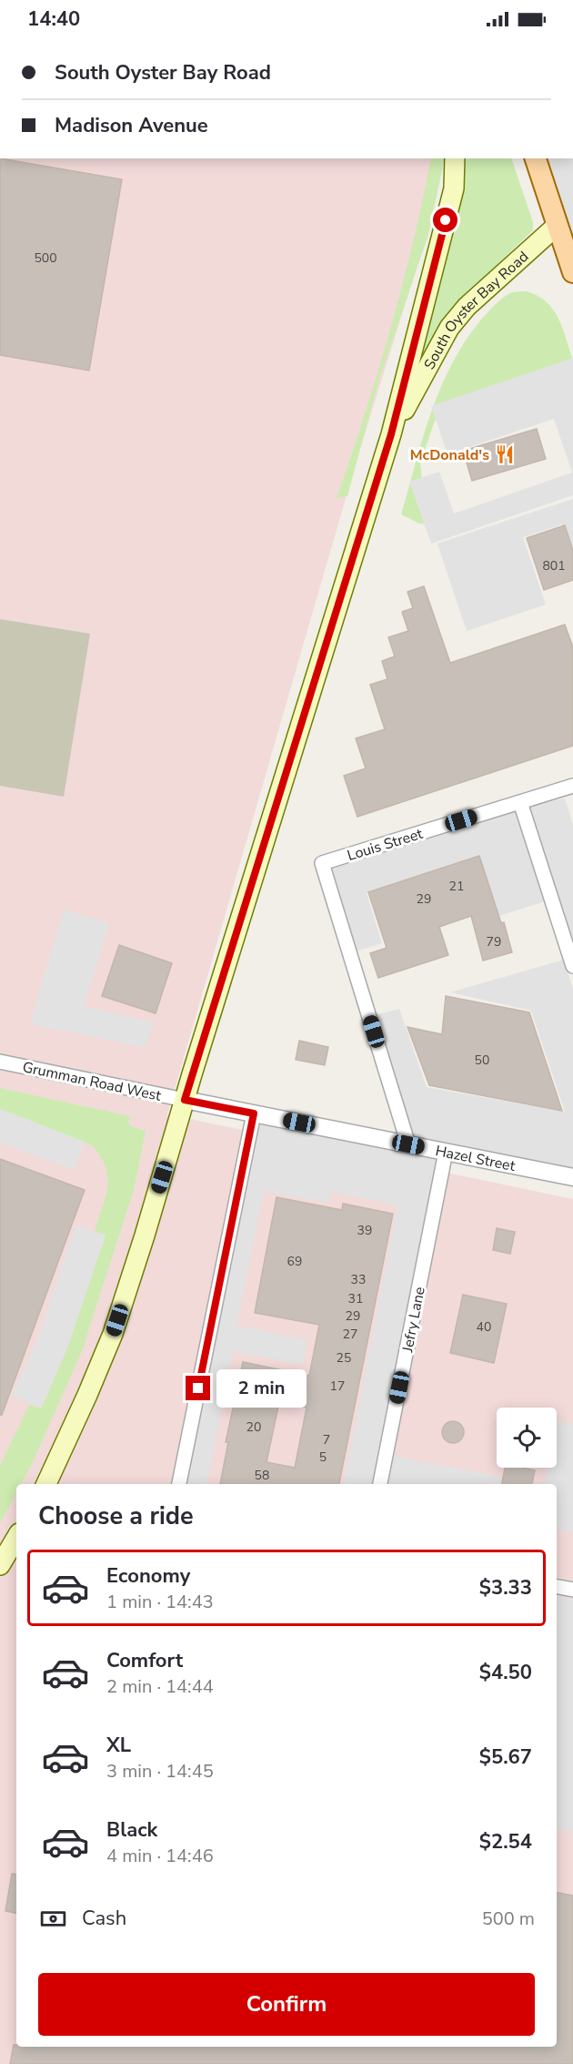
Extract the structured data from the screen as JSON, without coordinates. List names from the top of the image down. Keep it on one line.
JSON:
{"streets":{"main road":["South Oyster Bay Road"],"street":["Louis Street","Grumman Road West","Hazel Street","Jefry Lane"]},"crossings":[["South Oyster Bay Road","Grumman Road West"],["South Oyster Bay Road","Hazel Street"],["Louis Street","Hazel Street"],["Grumman Road West","Hazel Street"],["Hazel Street","Jefry Lane"]],"places":{"restaurant":["McDonald's"]},"house_numbers":["500","801","21","29","79","50","39","69","33","31","29","40","27","25","17","20","7","5","58"],"page":{"status":"14:40","banner":["South Oyster Bay Road","Madison Avenue"],"bubble":"2 min","heading":"Choose a ride","list":[{"name":"Economy","note":"1 min · 14:43","value":"$3.33"},{"name":"Comfort","note":"2 min · 14:44","value":"$4.50"},{"name":"XL","note":"3 min · 14:45","value":"$5.67"},{"name":"Black","note":"4 min · 14:46","value":"$2.54"}],"pay":["Cash","500 m"],"buttons":"Confirm"}}
